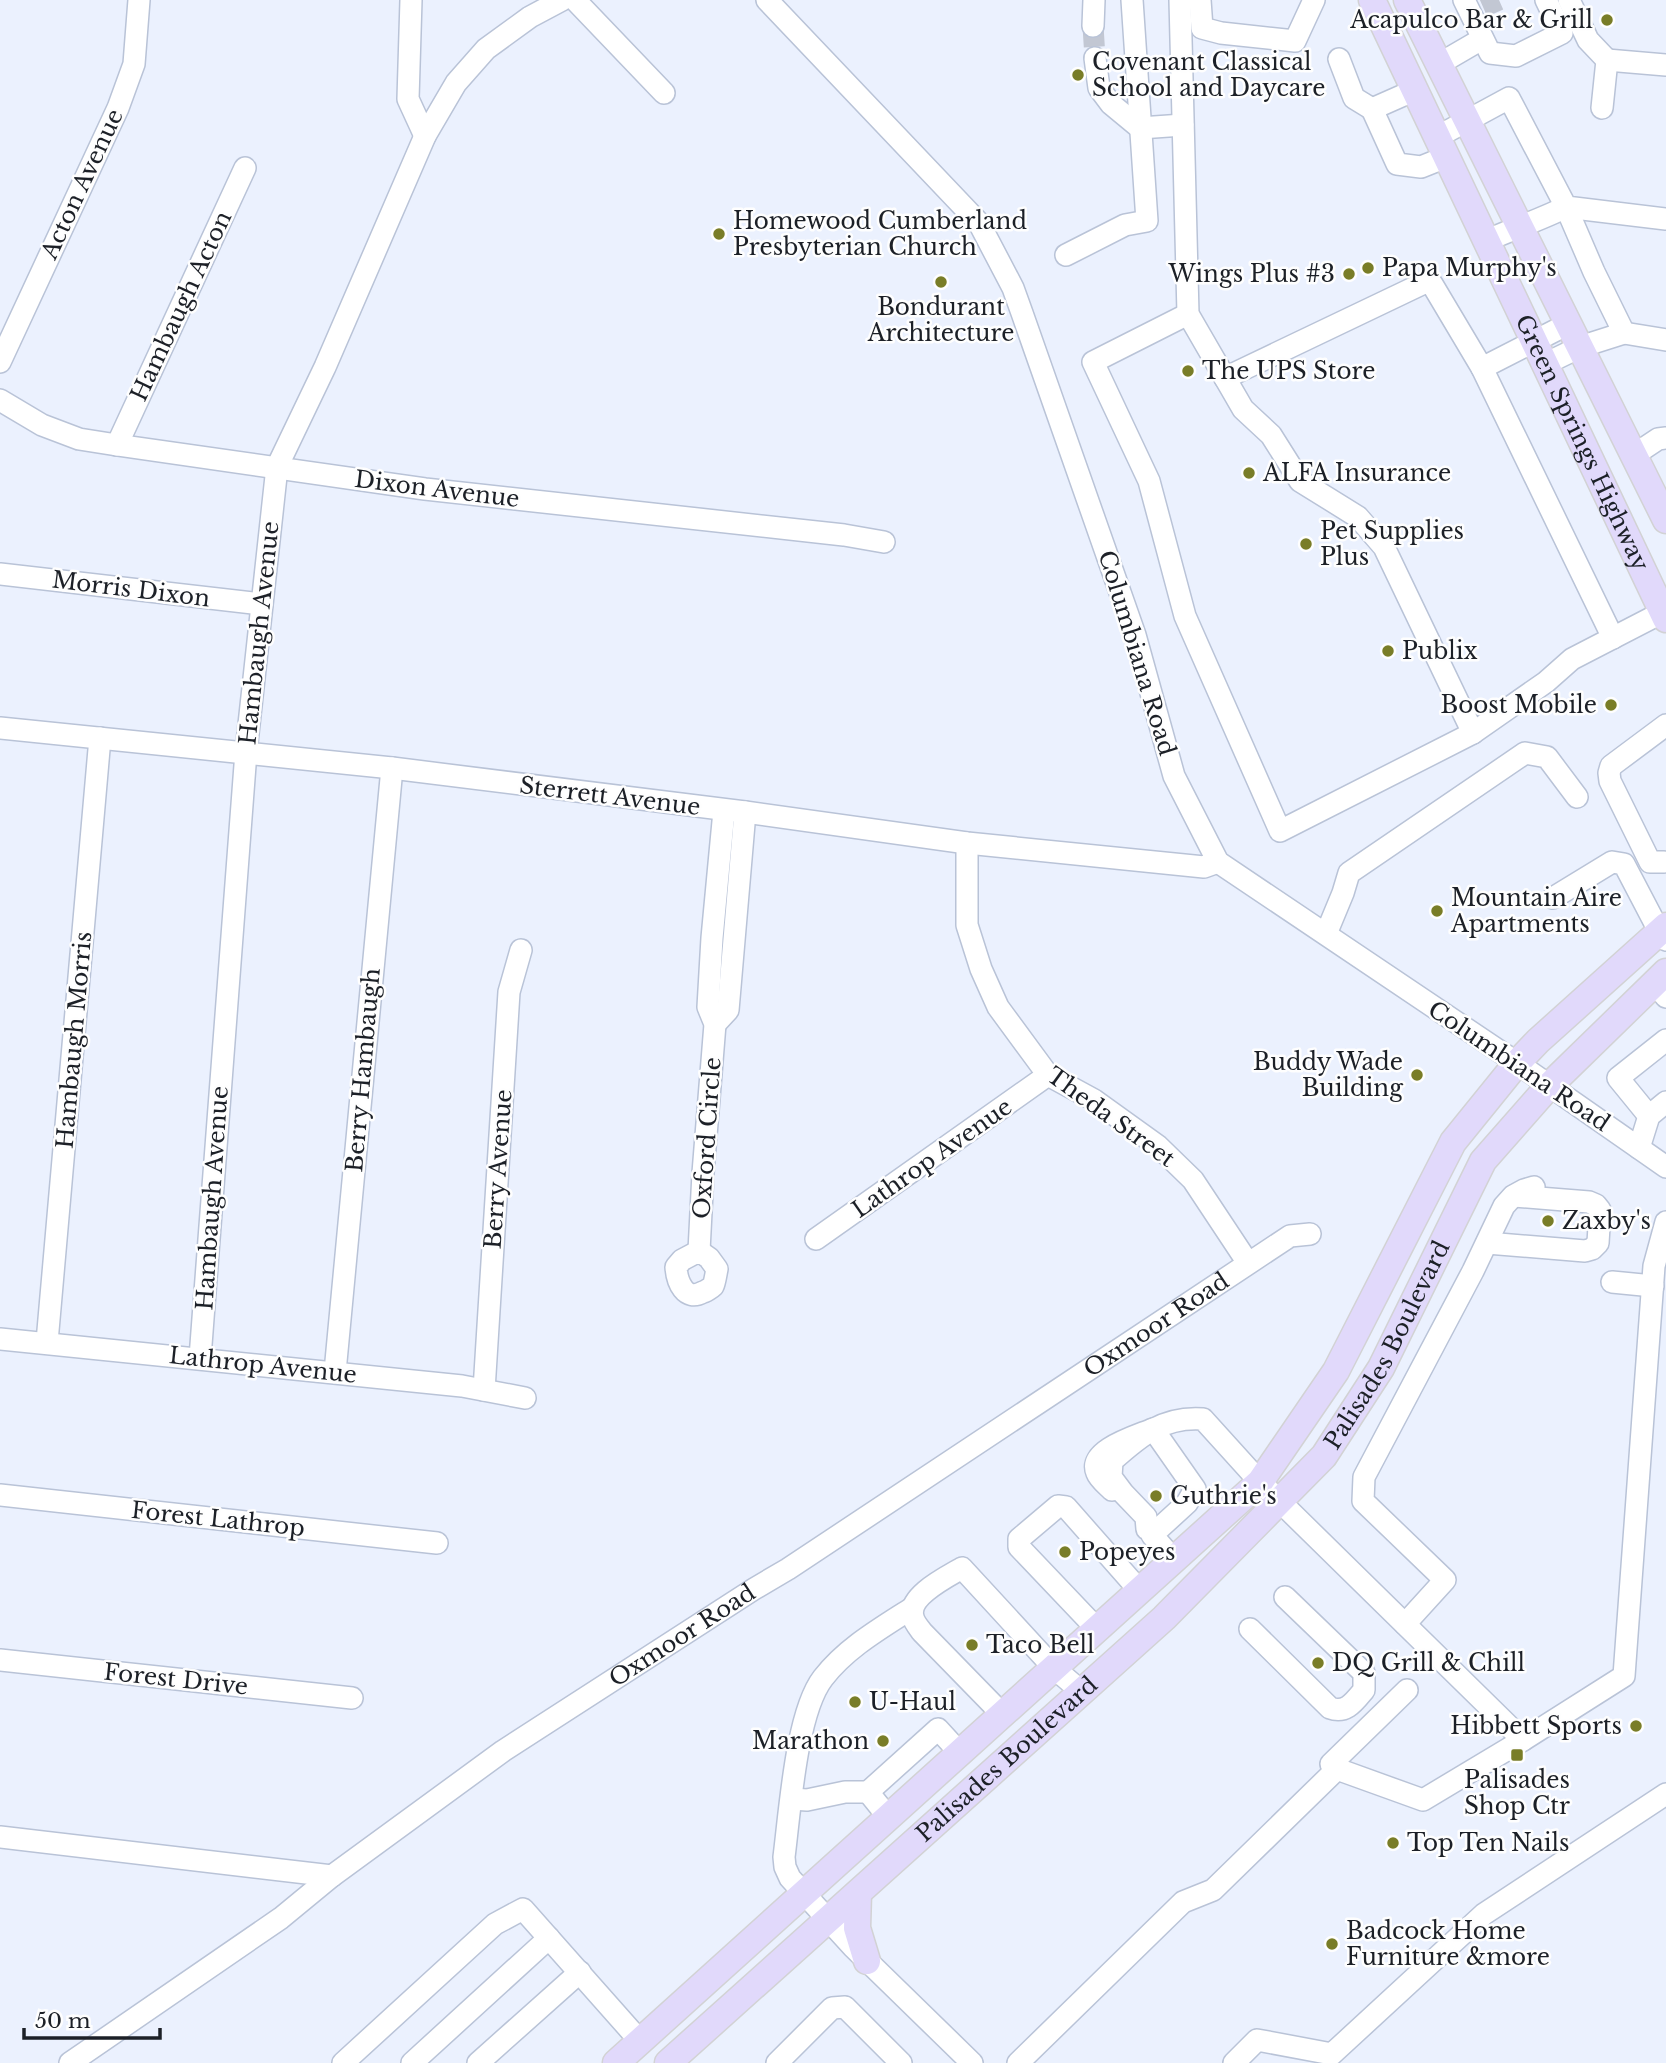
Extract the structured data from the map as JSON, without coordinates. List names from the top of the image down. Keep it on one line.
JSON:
{"streets":{"main road":["Green Springs Highway","Palisades Boulevard"],"street":["Acton Avenue","Hambaugh Acton","Dixon Avenue","Morris Dixon","Hambaugh Avenue","Columbiana Road","Sterrett Avenue","Hambaugh Morris","Berry Hambaugh","Theda Street","Oxford Circle","Lathrop Avenue","Berry Avenue","Oxmoor Road","Forest Lathrop","Forest Drive"]},"crossings":[["Hambaugh Acton","Dixon Avenue"],["Dixon Avenue","Hambaugh Avenue"],["Morris Dixon","Hambaugh Avenue"],["Hambaugh Avenue","Sterrett Avenue"],["Hambaugh Avenue","Lathrop Avenue"],["Columbiana Road","Sterrett Avenue"],["Columbiana Road","Palisades Boulevard"],["Sterrett Avenue","Hambaugh Morris"],["Sterrett Avenue","Berry Hambaugh"],["Sterrett Avenue","Theda Street"],["Sterrett Avenue","Oxford Circle"],["Hambaugh Morris","Lathrop Avenue"],["Berry Hambaugh","Lathrop Avenue"],["Theda Street","Lathrop Avenue"],["Theda Street","Oxmoor Road"],["Lathrop Avenue","Berry Avenue"]],"places":{"other":["Acapulco Bar & Grill","Covenant Classical School and Daycare","Homewood Cumberland Presbyterian Church","Papa Murphy's","Wings Plus #3","Bondurant Architecture","The UPS Store","ALFA Insurance","Pet Supplies Plus","Publix","Boost Mobile","Mountain Aire Apartments","Buddy Wade Building","Zaxby's","Guthrie's","Popeyes","Taco Bell","DQ Grill & Chill","U-Haul","Hibbett Sports","Marathon","Top Ten Nails","Badcock Home Furniture &more"],"transit":["Palisades Shop Ctr"]},"scale_bar":"50 m"}
